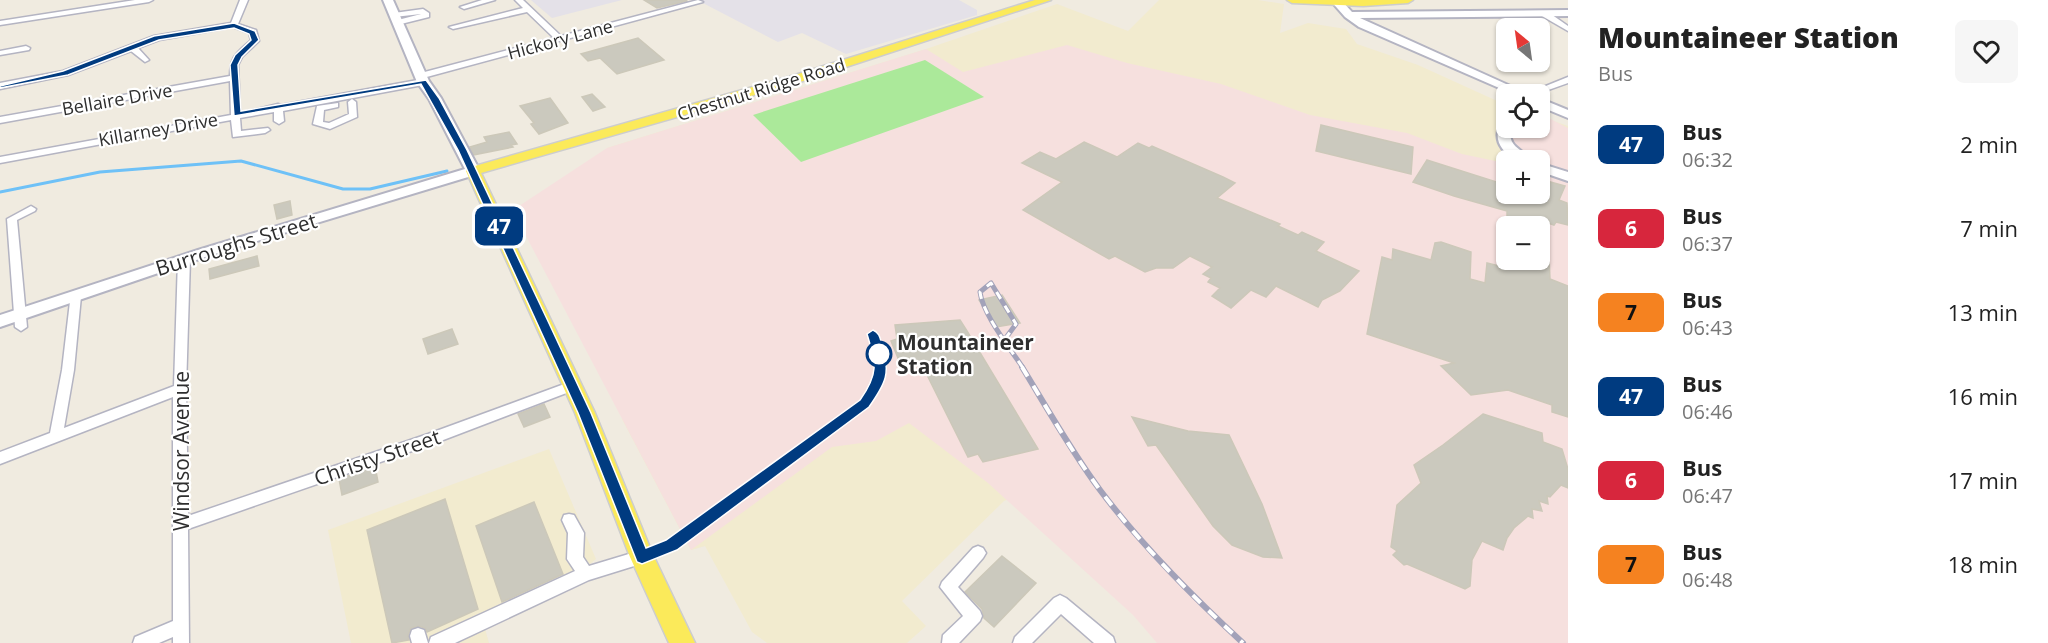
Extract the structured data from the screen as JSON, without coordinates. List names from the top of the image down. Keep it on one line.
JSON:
{"streets":{"main road":["Chestnut Ridge Road"],"street":["Hickory Lane","Bellaire Drive","Killarney Drive","Burroughs Street","Windsor Avenue","Christy Street"]},"crossings":[["Hickory Lane","Killarney Drive"],["Chestnut Ridge Road","Burroughs Street"],["Burroughs Street","Windsor Avenue"],["Windsor Avenue","Christy Street"]],"places":["Mountaineer Station"],"lines":["bus line 47"],"north":"top left","page":{"on_map":"47","heading":["Mountaineer Station","Bus"],"map_buttons":["+","−"],"list":[{"mark":"47","name":"Bus","note":"06:32","value":"2 min"},{"mark":"6","name":"Bus","note":"06:37","value":"7 min"},{"mark":"7","name":"Bus","note":"06:43","value":"13 min"},{"mark":"47","name":"Bus","note":"06:46","value":"16 min"},{"mark":"6","name":"Bus","note":"06:47","value":"17 min"},{"mark":"7","name":"Bus","note":"06:48","value":"18 min"}]}}
